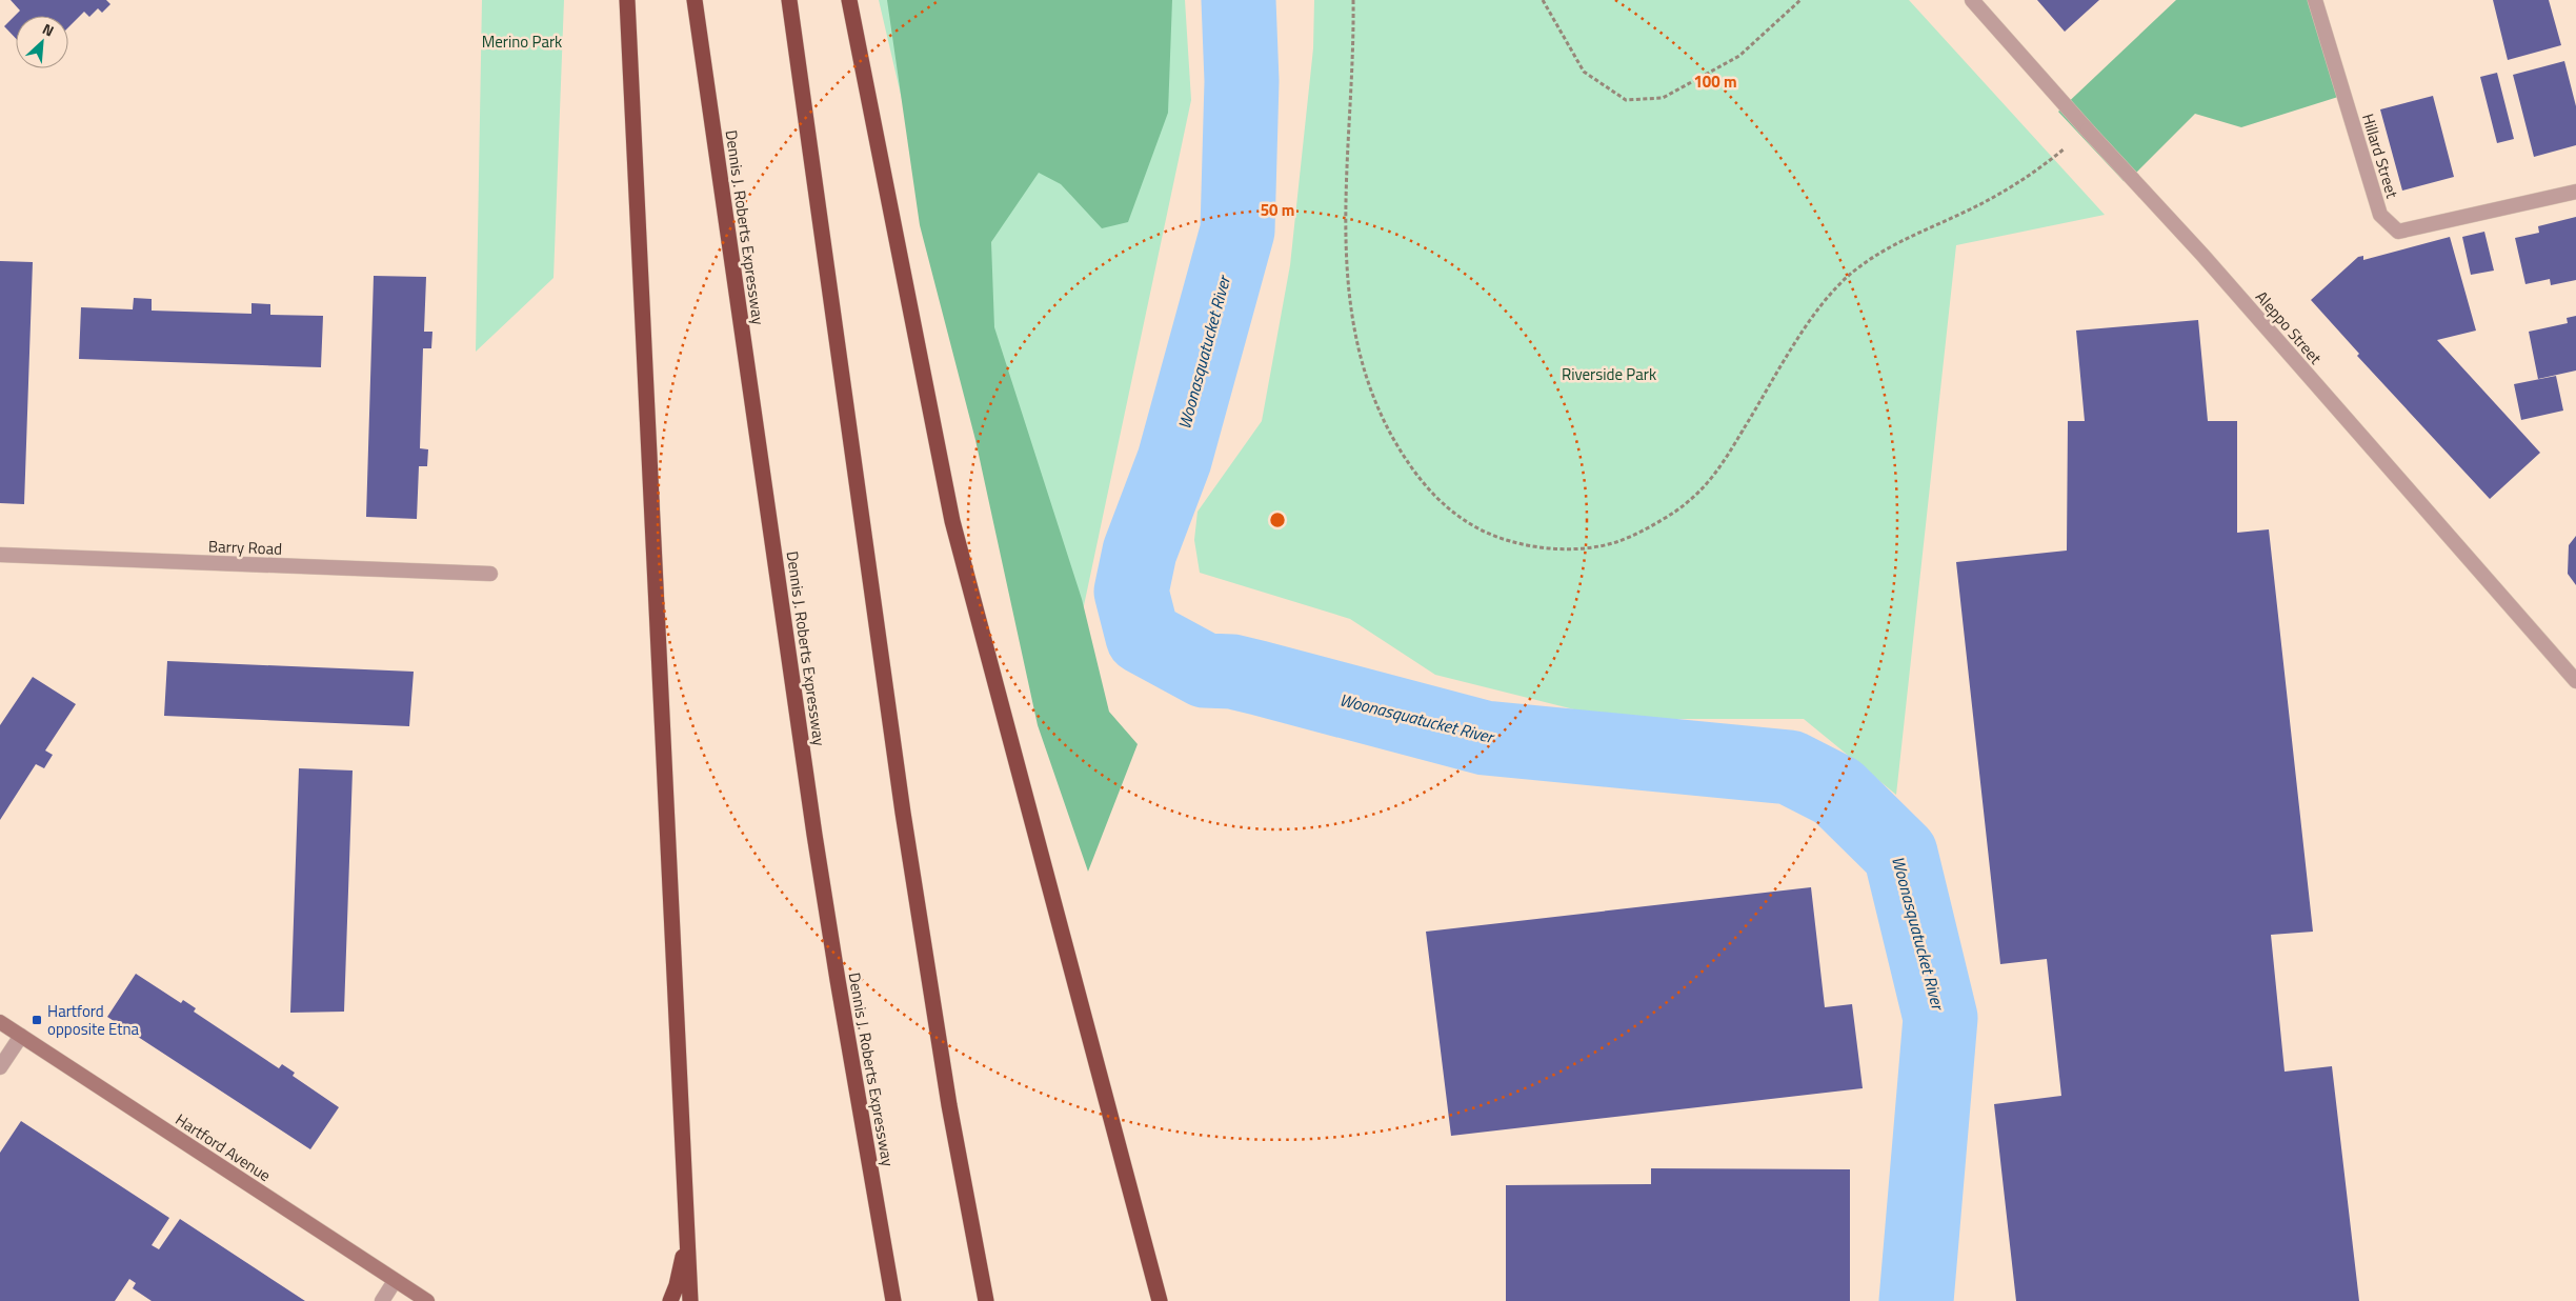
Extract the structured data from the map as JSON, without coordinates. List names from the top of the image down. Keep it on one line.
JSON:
{"streets":{"highway":["Dennis J. Roberts Expressway"],"main road":["Hartford Avenue"],"street":["Hillard Street","Aleppo Street","Barry Road"]},"water":["Woonasquatucket River"],"parks":["Merino Park","Riverside Park"],"places":{"transit":["Hartford opposite Etna"]},"north":"top right","rings":["100 m","50 m"]}
